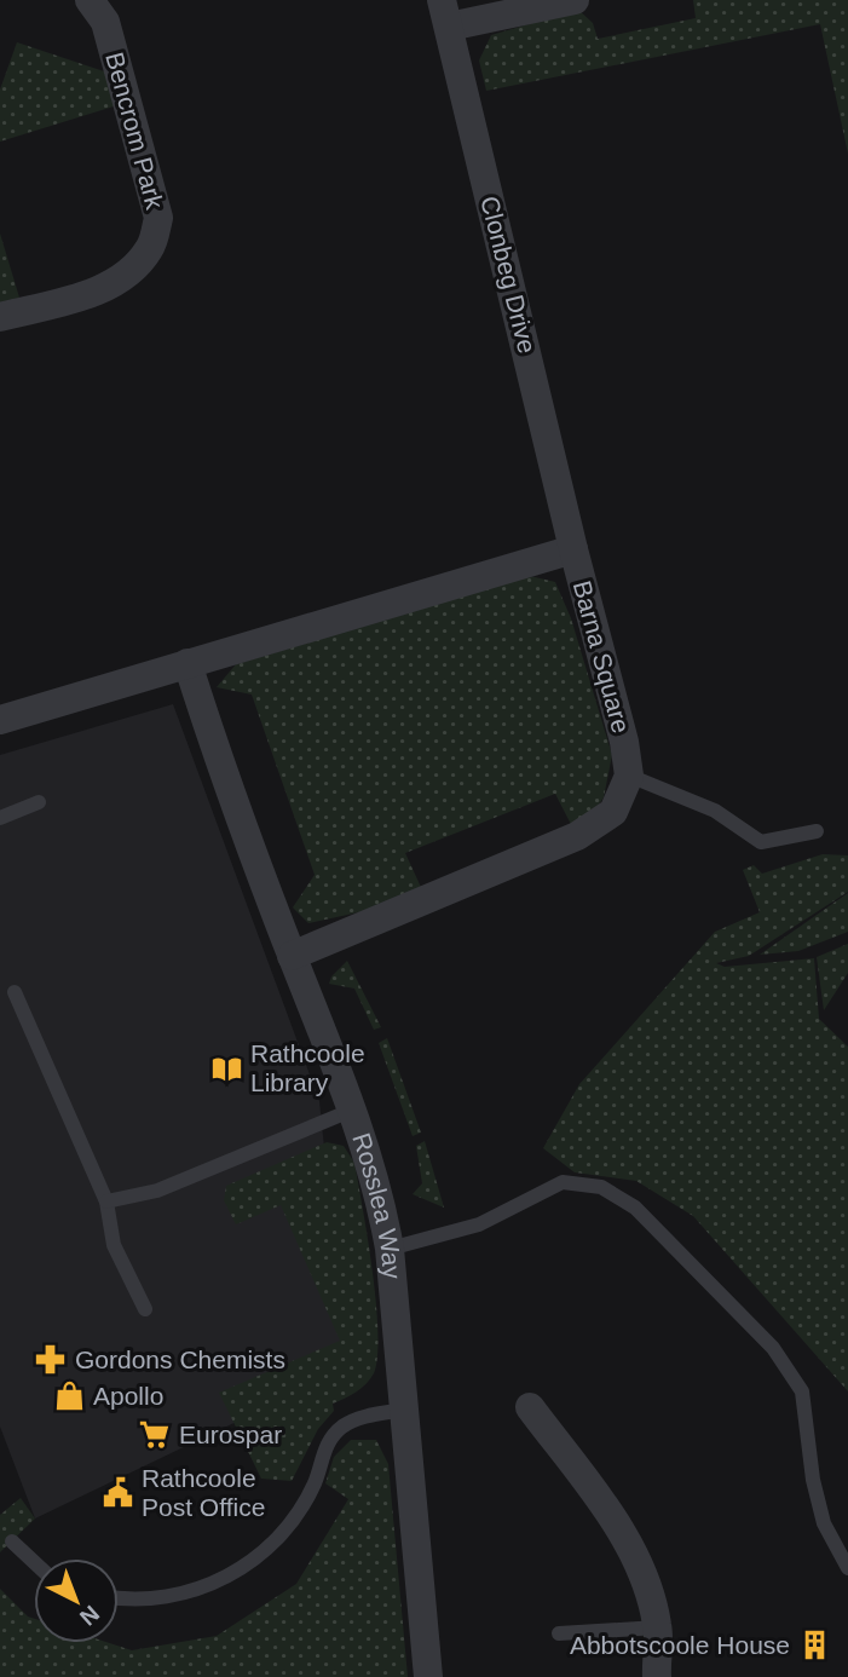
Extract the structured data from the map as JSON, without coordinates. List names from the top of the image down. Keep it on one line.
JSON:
{"streets":{"street":["Bencrom Park","Clonbeg Drive","Barna Square","Rosslea Way"]},"crossings":[["Clonbeg Drive","Barna Square"],["Barna Square","Rosslea Way"]],"places":{"library":["Rathcoole Library"],"pharmacy":["Gordons Chemists"],"shop":["Apollo"],"supermarket":["Eurospar"],"public building":["Rathcoole Post Office"],"building":["Abbotscoole House"]},"north":"bottom right"}
